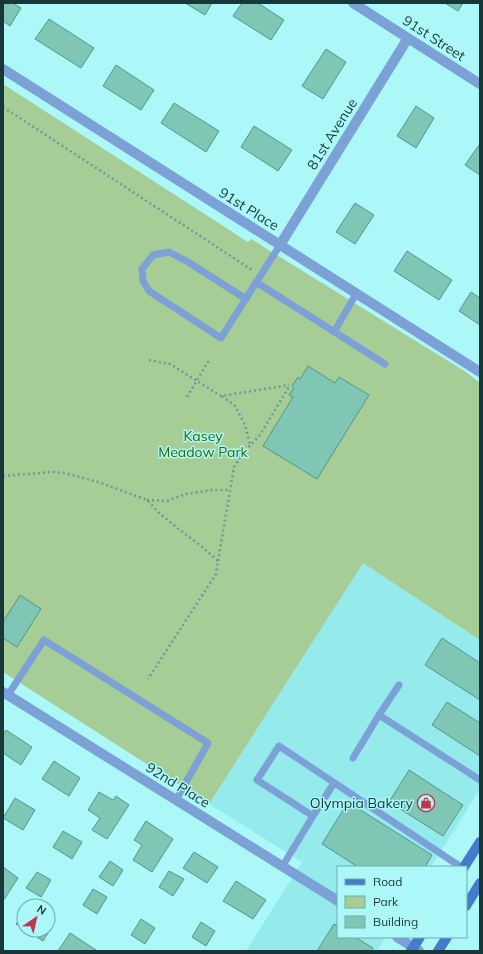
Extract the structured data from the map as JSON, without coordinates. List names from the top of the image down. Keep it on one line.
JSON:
{"streets":{"street":["91st Street","81st Avenue","91st Place","92nd Place"]},"crossings":[["91st Street","81st Avenue"],["81st Avenue","91st Place"]],"parks":["Kasey Meadow Park"],"places":{"shop":["Olympia Bakery"]},"legend":["Road","Park","Building"],"north":"top right"}
